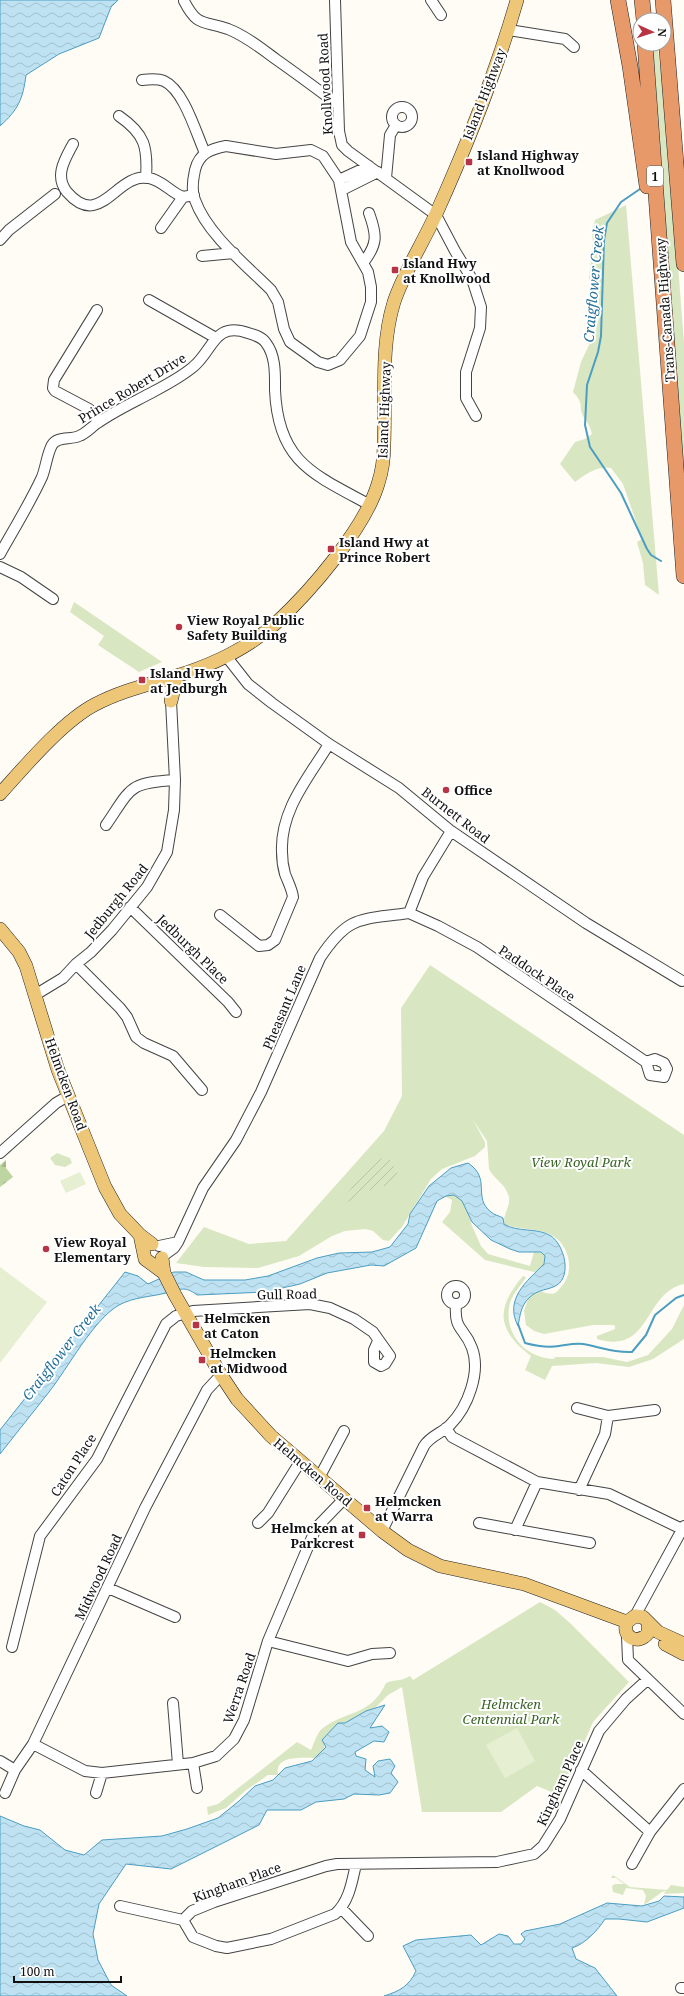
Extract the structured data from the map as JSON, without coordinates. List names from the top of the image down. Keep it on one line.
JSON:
{"streets":{"highway":["1","Trans-Canada Highway"],"main road":["Island Highway","Helmcken Road"],"street":["Knollwood Road","Prince Robert Drive","Burnett Road","Jedburgh Road","Jedburgh Place","Paddock Place","Pheasant Lane","Gull Road","Caton Place","Midwood Road","Werra Road","Kingham Place"]},"crossings":[["Knollwood Road","Island Highway"],["Island Highway","Prince Robert Drive"],["Island Highway","Burnett Road"],["Jedburgh Road","Jedburgh Place"],["Jedburgh Road","Helmcken Road"],["Paddock Place","Pheasant Lane"],["Pheasant Lane","Helmcken Road"],["Helmcken Road","Gull Road"],["Helmcken Road","Caton Place"],["Helmcken Road","Midwood Road"],["Helmcken Road","Werra Road"],["Gull Road","Caton Place"],["Midwood Road","Werra Road"]],"water":["Craigflower Creek"],"parks":["View Royal Park","Helmcken Centennial Park"],"places":{"transit":["Island Highway at Knollwood","Island Hwy at Knollwood","Island Hwy at Prince Robert","Island Hwy at Jedburgh","Helmcken at Caton","Helmcken at Midwood","Helmcken at Warra","Helmcken at Parkcrest"],"other":["View Royal Public Safety Building","Office","View Royal Elementary"]},"scale_bar":"100 m","north":"right"}
